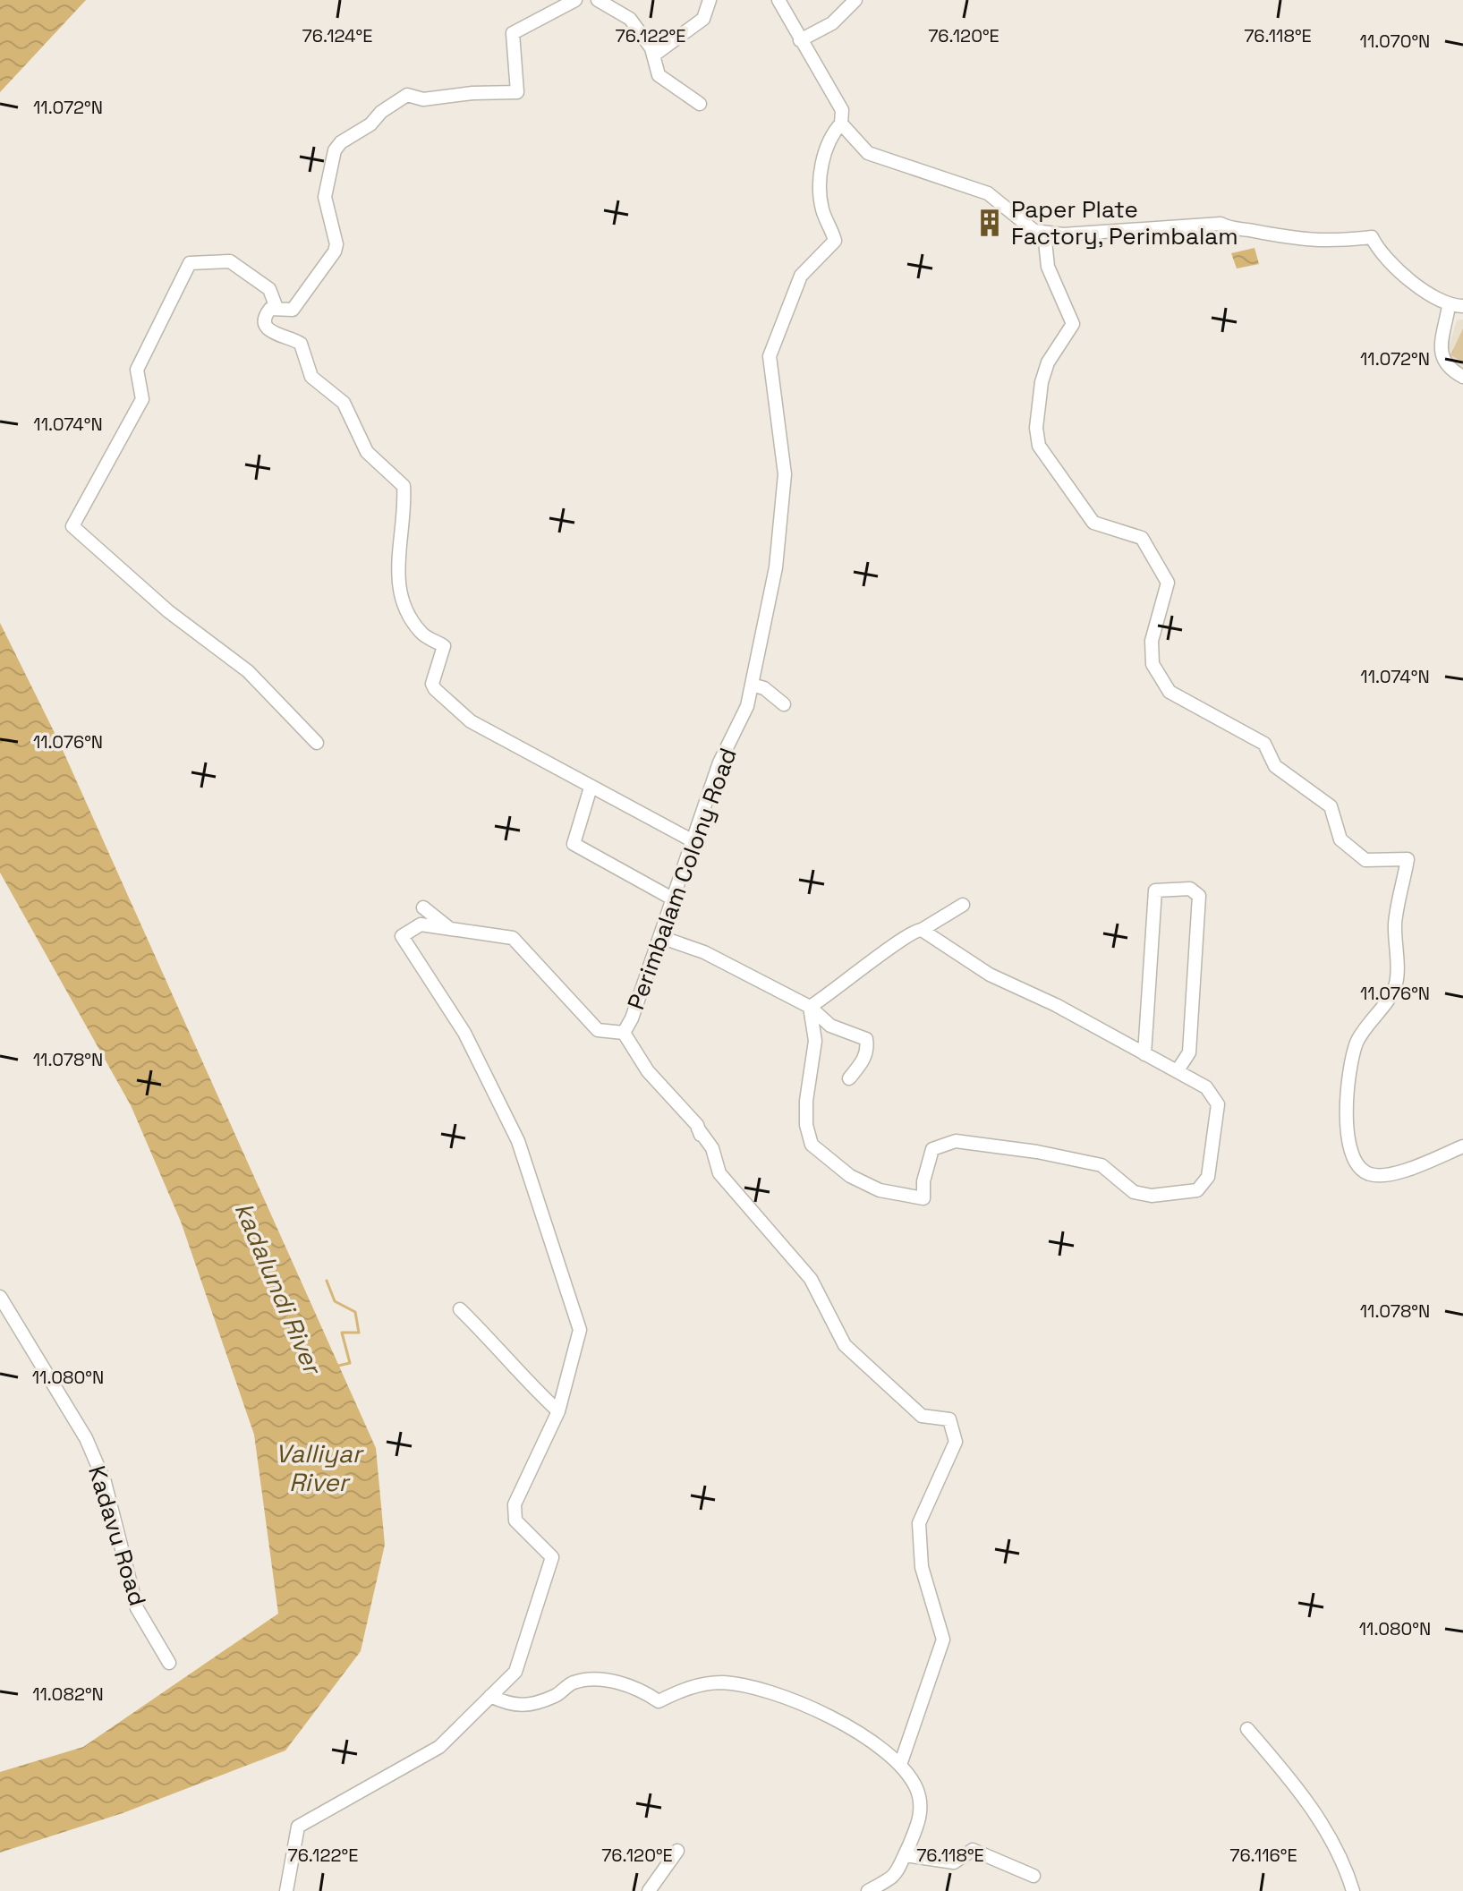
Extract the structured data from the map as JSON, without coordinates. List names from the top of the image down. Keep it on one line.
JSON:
{"streets":{"street":["Perimbalam Colony Road","Kadavu Road"]},"water":["kadalundi River","Valliyar River"],"places":{"building":["Paper Plate Factory, Perimbalam"]},"coordinates":["76.124°E","76.122°E","76.120°E","76.118°E","11.070°N","11.072°N","11.074°N","11.076°N","11.078°N","11.080°N","11.082°N","76.116°E"]}
